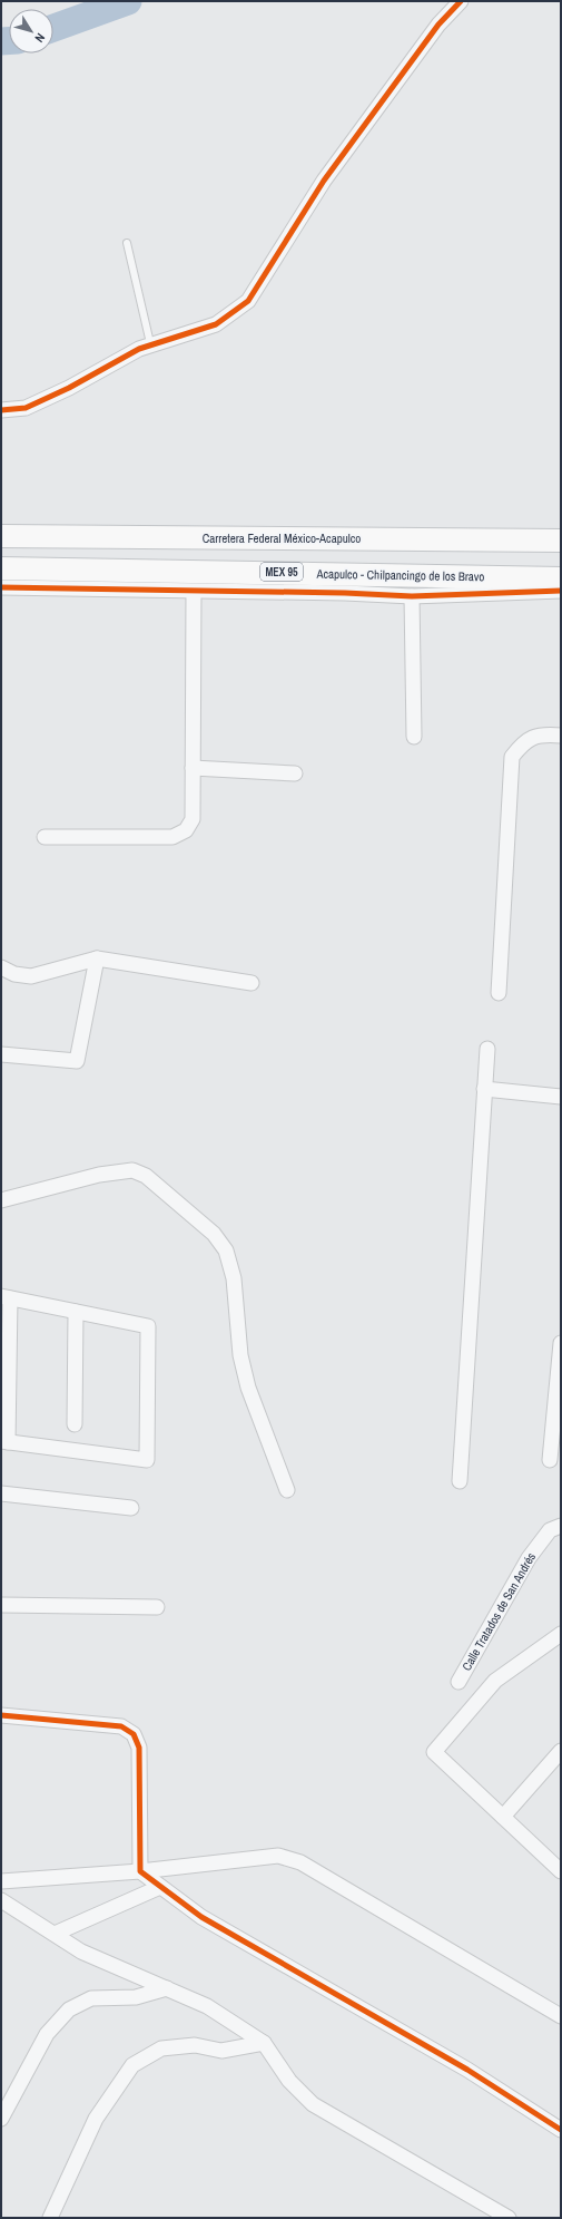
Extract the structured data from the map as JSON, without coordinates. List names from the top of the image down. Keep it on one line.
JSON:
{"streets":{"main road":["Carretera Federal México-Acapulco","MEX 95","Acapulco - Chilpancingo de los Bravo"],"street":["Calle Tratados de San Andrés"]},"north":"bottom right"}
